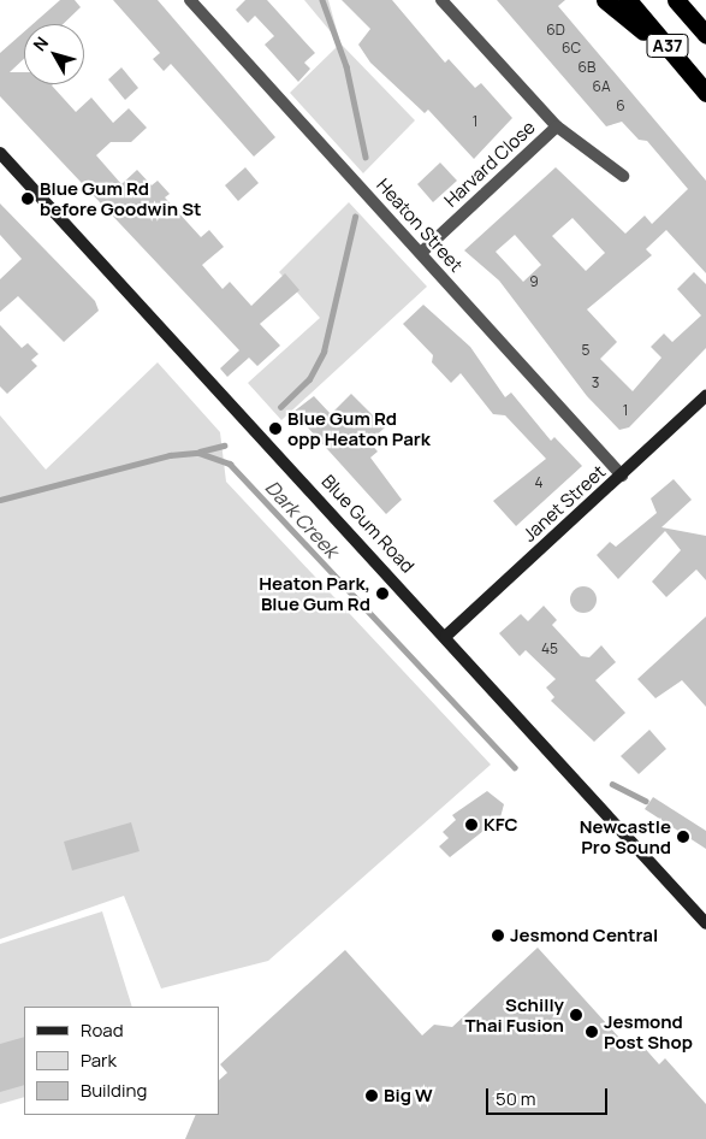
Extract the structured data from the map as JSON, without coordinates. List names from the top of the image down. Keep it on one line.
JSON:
{"streets":{"highway":["A37"],"main road":["Janet Street","Blue Gum Road"],"street":["Harvard Close","Heaton Street"]},"crossings":[["Harvard Close","Heaton Street"],["Heaton Street","Janet Street"],["Janet Street","Blue Gum Road"]],"water":["Dark Creek"],"places":["Blue Gum Rd before Goodwin St","Blue Gum Rd opp Heaton Park","Heaton Park, Blue Gum Rd","KFC","Newcastle Pro Sound","Jesmond Central","Schilly Thai Fusion","Jesmond Post Shop","Big W"],"house_numbers":["6D","6C","6B","6A","6","1","9","5","3","1","4","45"],"legend":["Road","Park","Building"],"scale_bar":"50 m","north":"top left"}
